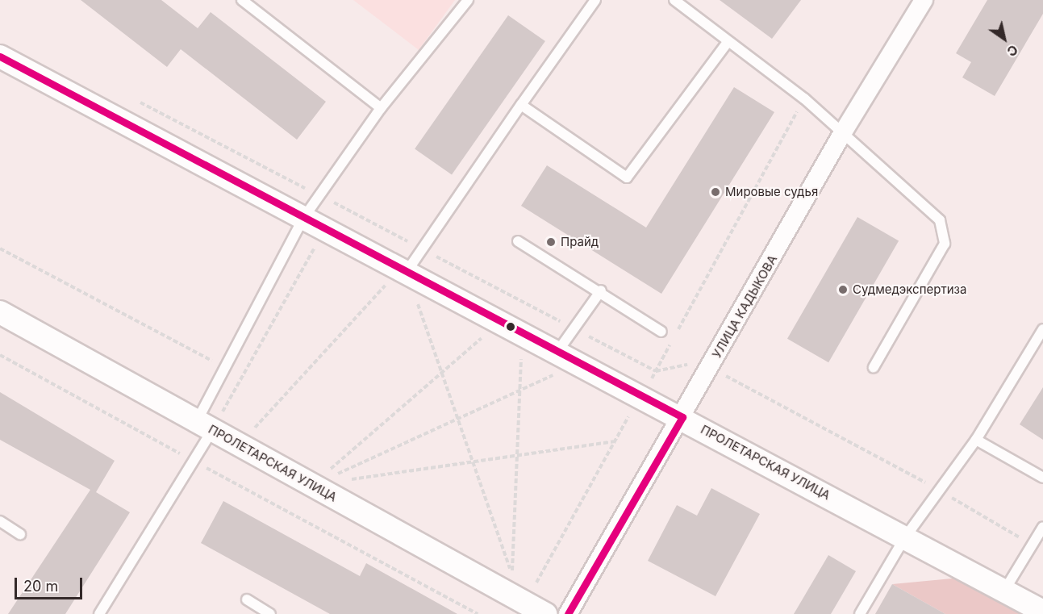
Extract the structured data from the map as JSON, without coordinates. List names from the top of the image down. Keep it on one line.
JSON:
{"streets":{"street":["УЛИЦА КАДЫКОВА","ПРОЛЕТАРСКАЯ УЛИЦА"]},"crossings":[["УЛИЦА КАДЫКОВА","ПРОЛЕТАРСКАЯ УЛИЦА"]],"places":["Мировые судья","Прайд","Судмедэкспертиза"],"scale_bar":"20 m","north":"bottom right"}
